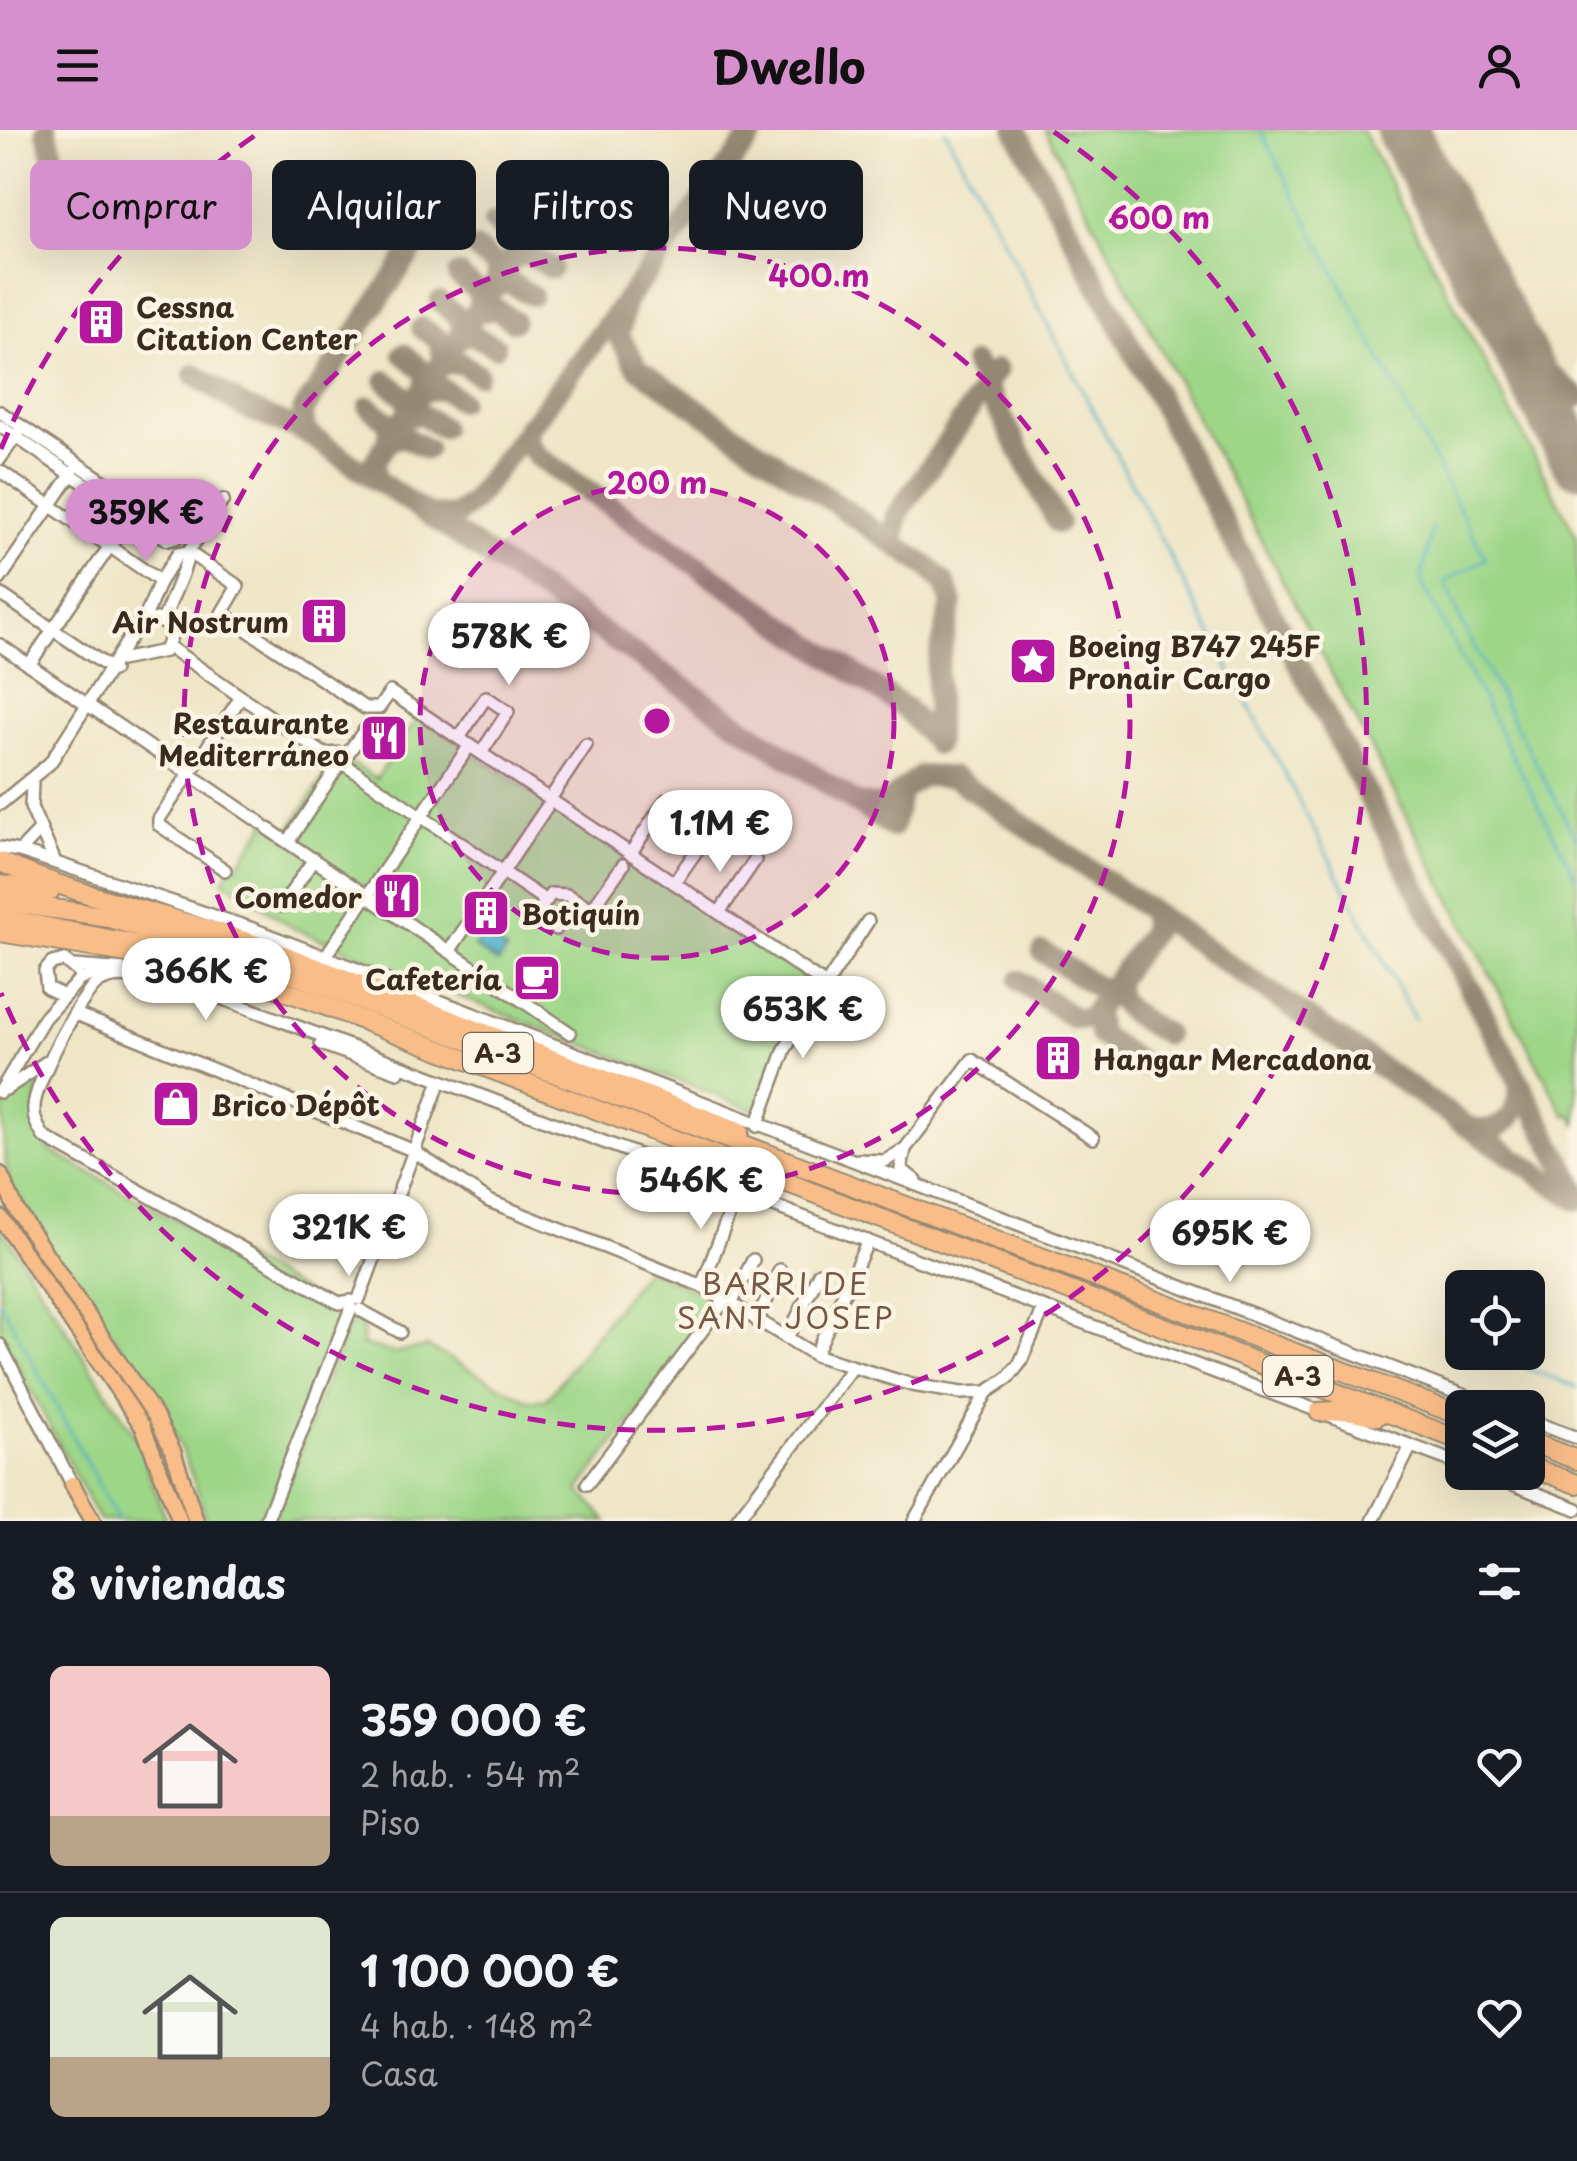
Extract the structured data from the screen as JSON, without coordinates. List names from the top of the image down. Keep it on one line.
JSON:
{"streets":{"highway":["A-3"]},"districts":["BARRI DE SANT JOSEP"],"places":{"building":["Cessna Citation Center","Air Nostrum","Botiquín","Hangar Mercadona"],"place":["Boeing B747 245F Pronair Cargo"],"restaurant":["Restaurante Mediterráneo","Comedor"],"cafe":["Cafetería"],"shop":["Brico Dépôt"]},"page":{"header":"Dwello","chip":["Comprar","Alquilar","Filtros","Nuevo"],"price":["359K €","578K €","1.1M €","366K €","653K €","546K €","321K €","695K €"],"heading":"8 viviendas","list":[{"name":"359 000 €","note":"2 hab. · 54 m² · Piso"},{"name":"1 100 000 €","note":"4 hab. · 148 m² · Casa"}]},"rings":["600 m","400 m","200 m"]}
